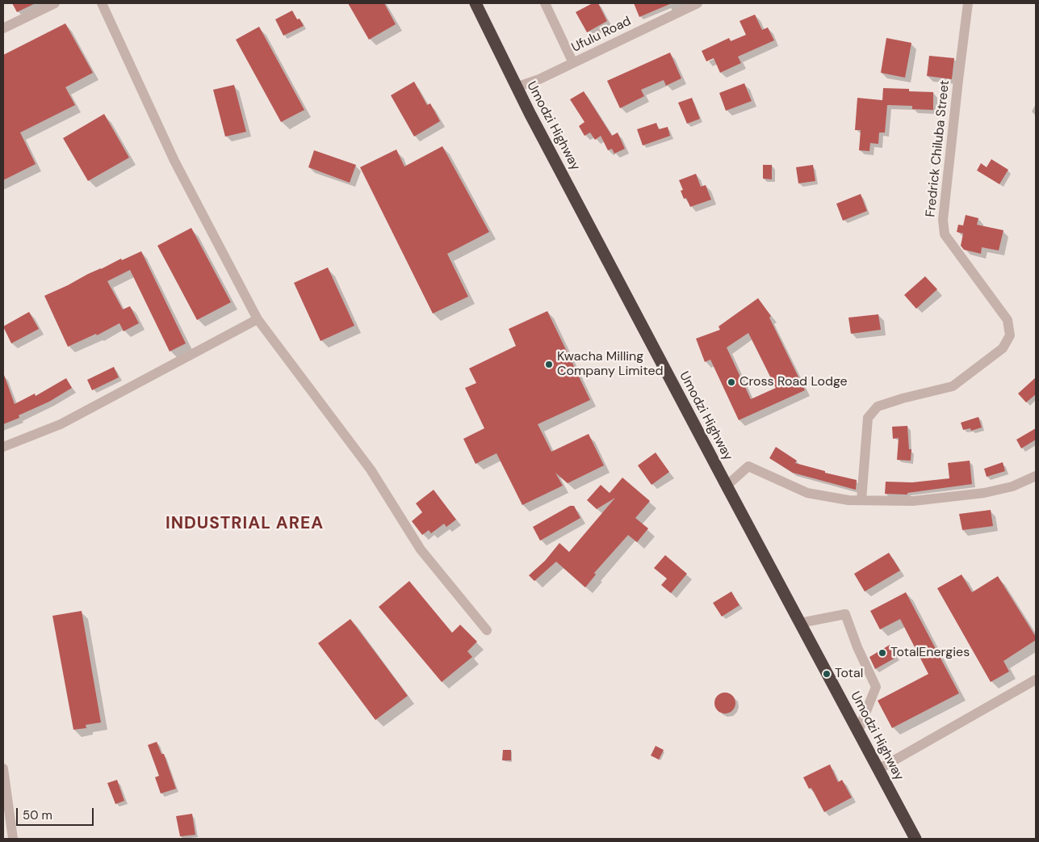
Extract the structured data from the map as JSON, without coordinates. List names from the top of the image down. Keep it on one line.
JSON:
{"streets":{"highway":["Umodzi Highway"],"street":["Ufulu Road","Fredrick Chiluba Street"]},"crossings":[["Ufulu Road","Umodzi Highway"]],"districts":["INDUSTRIAL AREA"],"places":["Kwacha Milling Company Limited","Cross Road Lodge","TotalEnergies","Total"],"scale_bar":"50 m"}
